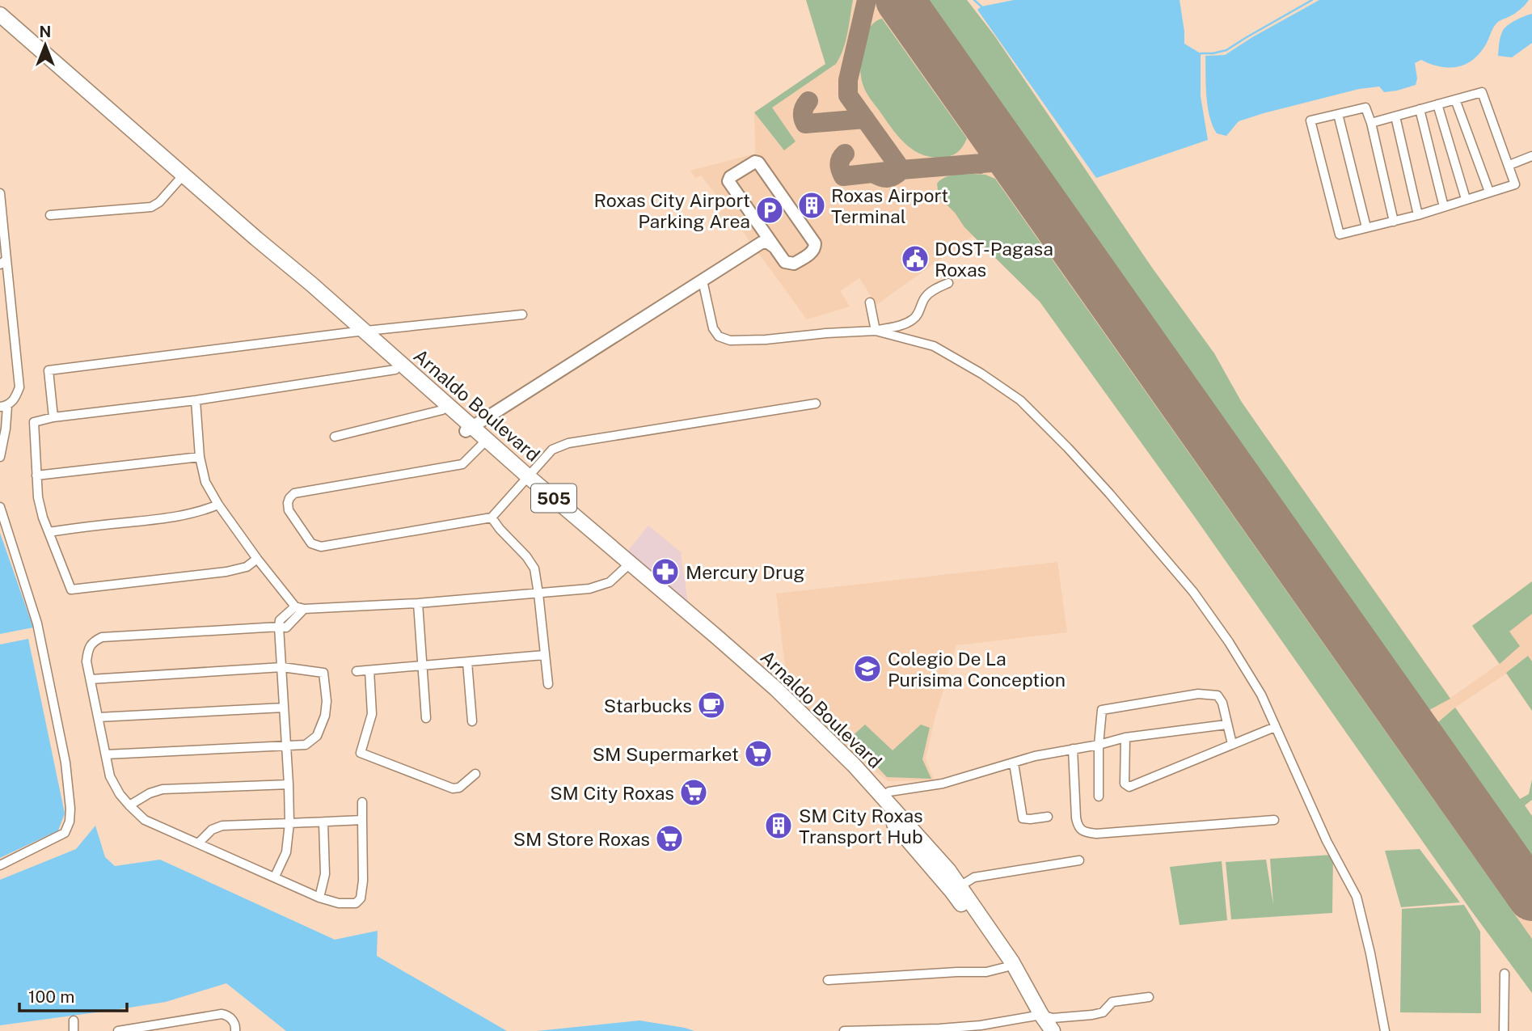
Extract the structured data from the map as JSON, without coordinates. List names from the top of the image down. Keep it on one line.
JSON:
{"streets":{"highway":["Arnaldo Boulevard","505"]},"places":{"building":["Roxas Airport Terminal","SM City Roxas Transport Hub"],"parking":["Roxas City Airport Parking Area"],"public building":["DOST-Pagasa Roxas"],"pharmacy":["Mercury Drug"],"school or university":["Colegio De La Purisima Conception"],"cafe":["Starbucks"],"supermarket":["SM Supermarket","SM City Roxas","SM Store Roxas"]},"scale_bar":"100 m","north":"top"}
